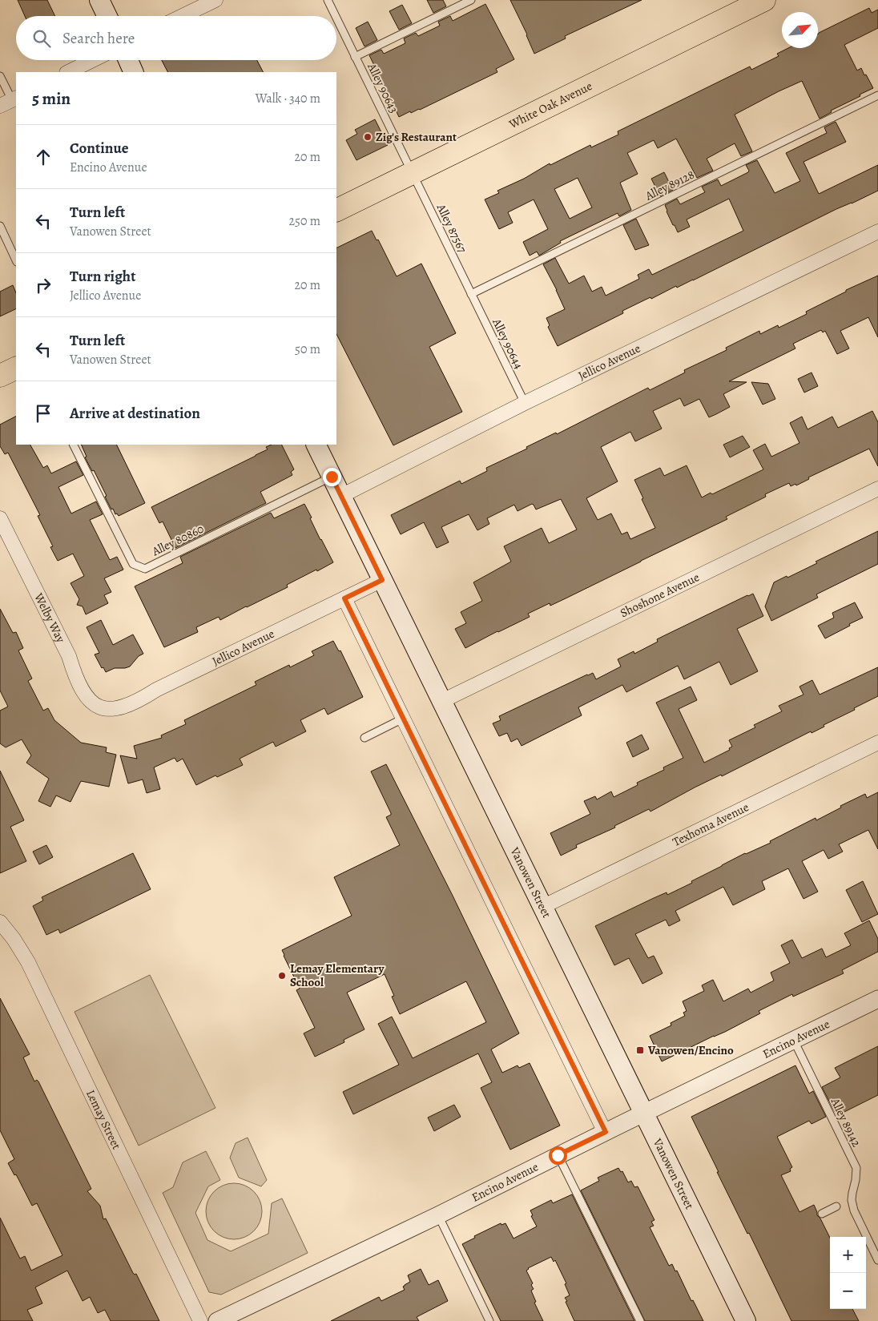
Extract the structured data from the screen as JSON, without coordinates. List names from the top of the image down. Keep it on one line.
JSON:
{"streets":{"main road":["White Oak Avenue","Vanowen Street"],"street":["Jellico Avenue","Shoshone Avenue","Welby Way","Texhoma Avenue","Encino Avenue","Lemay Street"],"lane":["Alley 90643","Alley 89128","Alley 87567","Alley 90644","Alley 80860","Alley 89142"]},"crossings":[["Alley 90643","White Oak Avenue"],["Alley 90643","Alley 87567"],["White Oak Avenue","Alley 87567"],["Alley 89128","Alley 87567"],["Alley 89128","Alley 90644"],["Alley 87567","Alley 90644"],["Alley 90644","Jellico Avenue"],["Jellico Avenue","Welby Way"],["Jellico Avenue","Vanowen Street"],["Alley 80860","Vanowen Street"],["Shoshone Avenue","Vanowen Street"],["Texhoma Avenue","Vanowen Street"],["Vanowen Street","Encino Avenue"],["Encino Avenue","Alley 89142"]],"places":{"other":["Zig's Restaurant","Lemay Elementary School"],"transit":["Vanowen/Encino"]},"north":"top right","page":{"search":"Search here","heading":["5 min","Walk · 340 m"],"list":[["Continue","Encino Avenue","20 m"],["Turn left","Vanowen Street","250 m"],["Turn right","Jellico Avenue","20 m"],["Turn left","Vanowen Street","50 m"],"Arrive at destination"],"map_buttons":["+","−"]}}
